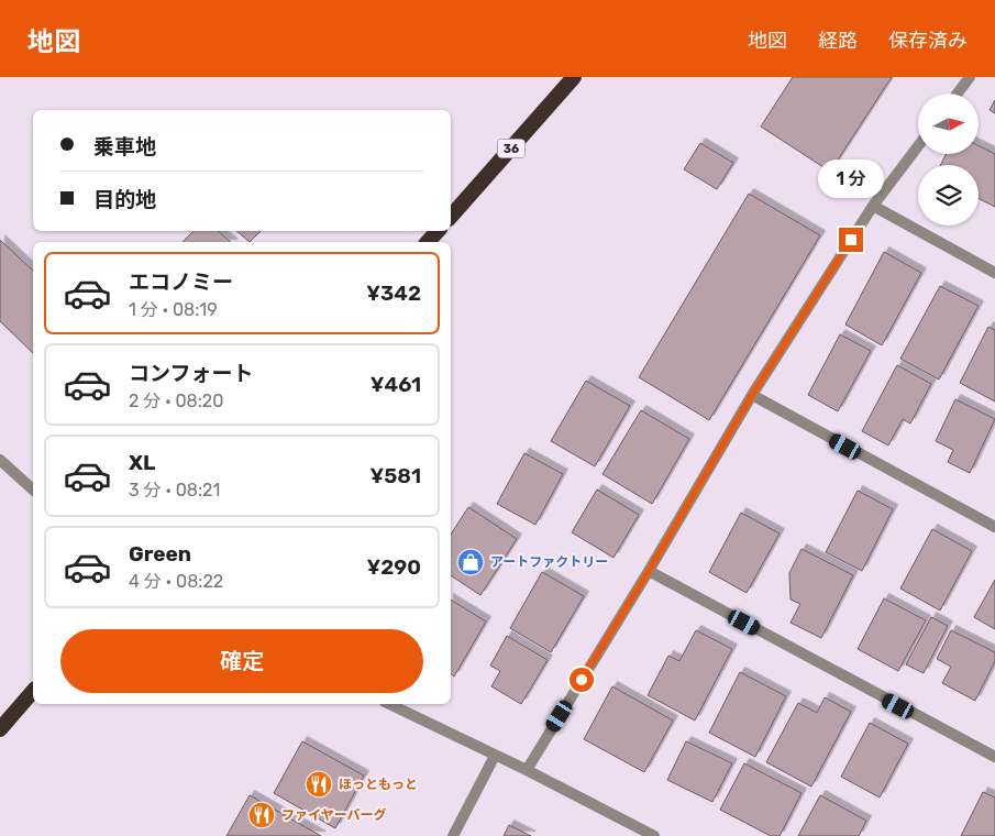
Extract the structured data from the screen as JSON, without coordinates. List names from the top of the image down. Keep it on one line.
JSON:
{"streets":{"highway":["36"]},"places":{"shop":["アートファクトリー"],"restaurant":["ほっともっと","ファイヤーバーグ"]},"north":"right","page":{"header":"地図","nav":["地図","経路","保存済み"],"banner":["乗車地","目的地"],"bubble":"1 分","list":[{"name":"エコノミー","note":"1 分 · 08:19","value":"¥342"},{"name":"コンフォート","note":"2 分 · 08:20","value":"¥461"},{"name":"XL","note":"3 分 · 08:21","value":"¥581"},{"name":"Green","note":"4 分 · 08:22","value":"¥290"}],"buttons":"確定"}}
